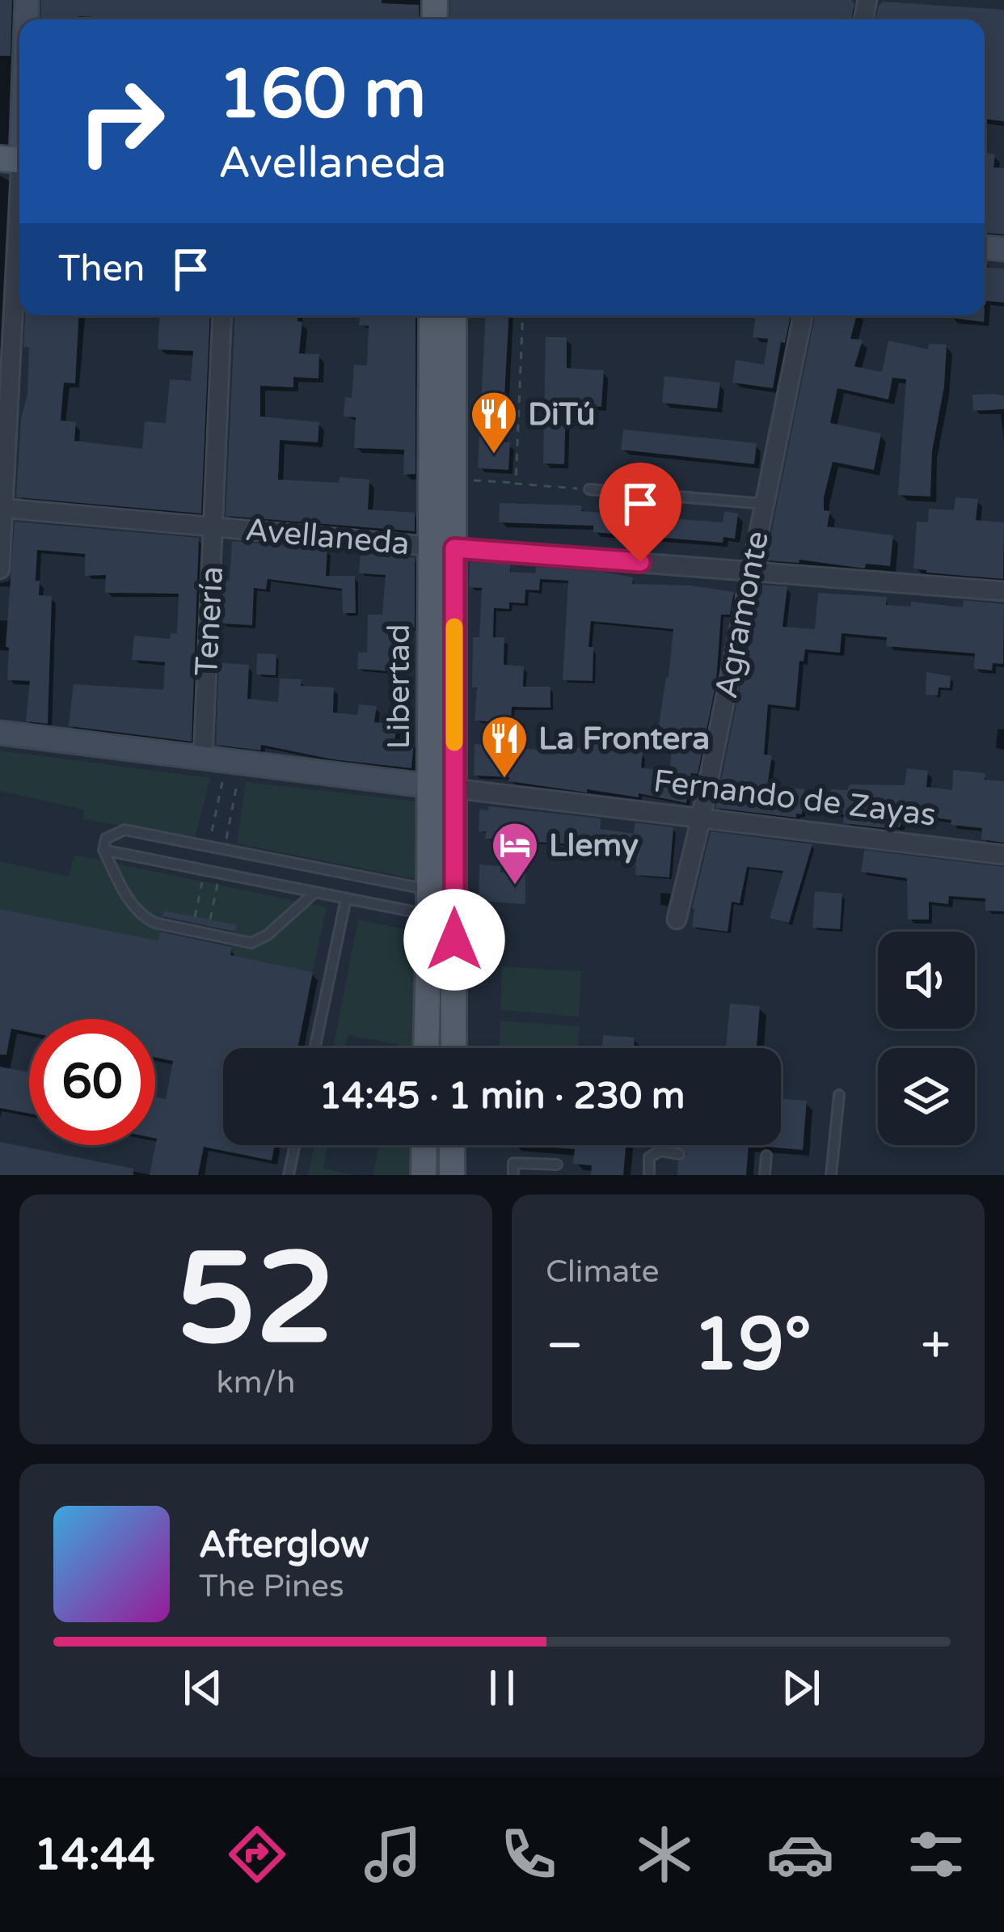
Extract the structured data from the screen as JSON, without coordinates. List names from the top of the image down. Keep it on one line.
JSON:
{"streets":{"main road":["Libertad"],"street":["Avellaneda","Agramonte","Tenería","Fernando de Zayas"]},"crossings":[["Avellaneda","Agramonte"],["Avellaneda","Tenería"],["Avellaneda","Libertad"],["Agramonte","Fernando de Zayas"],["Tenería","Fernando de Zayas"],["Libertad","Fernando de Zayas"]],"places":{"restaurant":["DiTú","La Frontera"],"hotel":["Llemy"]},"page":{"turn":["160 m","Avellaneda"],"then":"Then","limit":"60","trip":"14:45 · 1 min · 230 m","tile":[["52","km/h"],"Climate"],"heat":["−","19°","+"],"song":["Afterglow","The Pines"],"tabs":"14:44"}}
